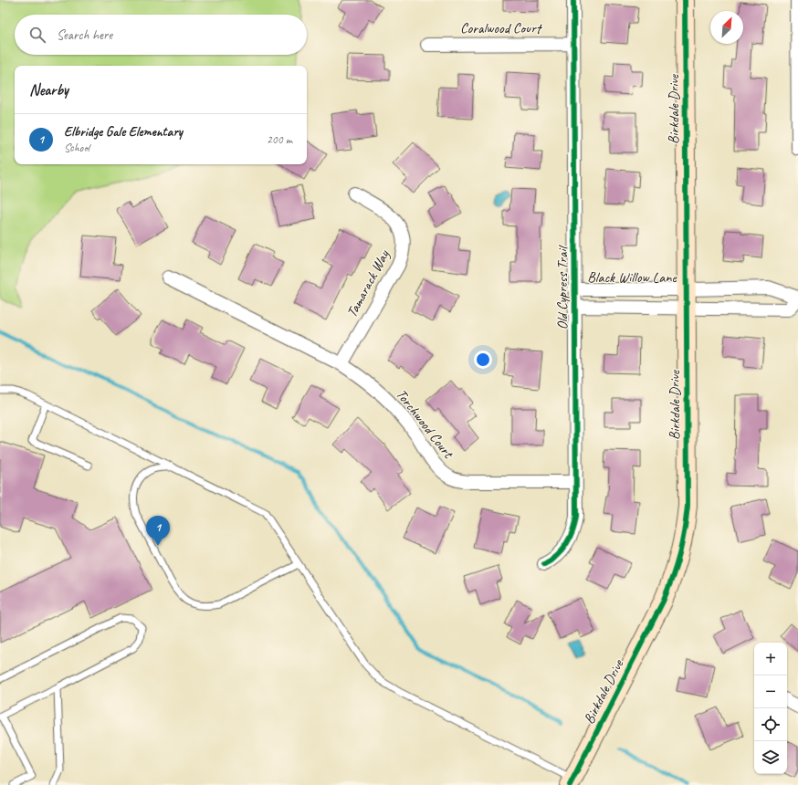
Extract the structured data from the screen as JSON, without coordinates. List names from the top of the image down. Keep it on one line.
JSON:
{"streets":{"street":["Coralwood Court","Birkdale Drive","Black Willow Lane","Tamarack Way","Old Cypress Trail","Torchwood Court"]},"crossings":[["Coralwood Court","Old Cypress Trail"],["Birkdale Drive","Black Willow Lane"],["Black Willow Lane","Old Cypress Trail"],["Tamarack Way","Torchwood Court"],["Old Cypress Trail","Torchwood Court"]],"north":"top right","page":{"search":"Search here","heading":"Nearby","list":[{"mark":"1","name":"Elbridge Gale Elementary","note":"School","value":"200 m"}],"pins":"1","map_buttons":["+","−"]}}
